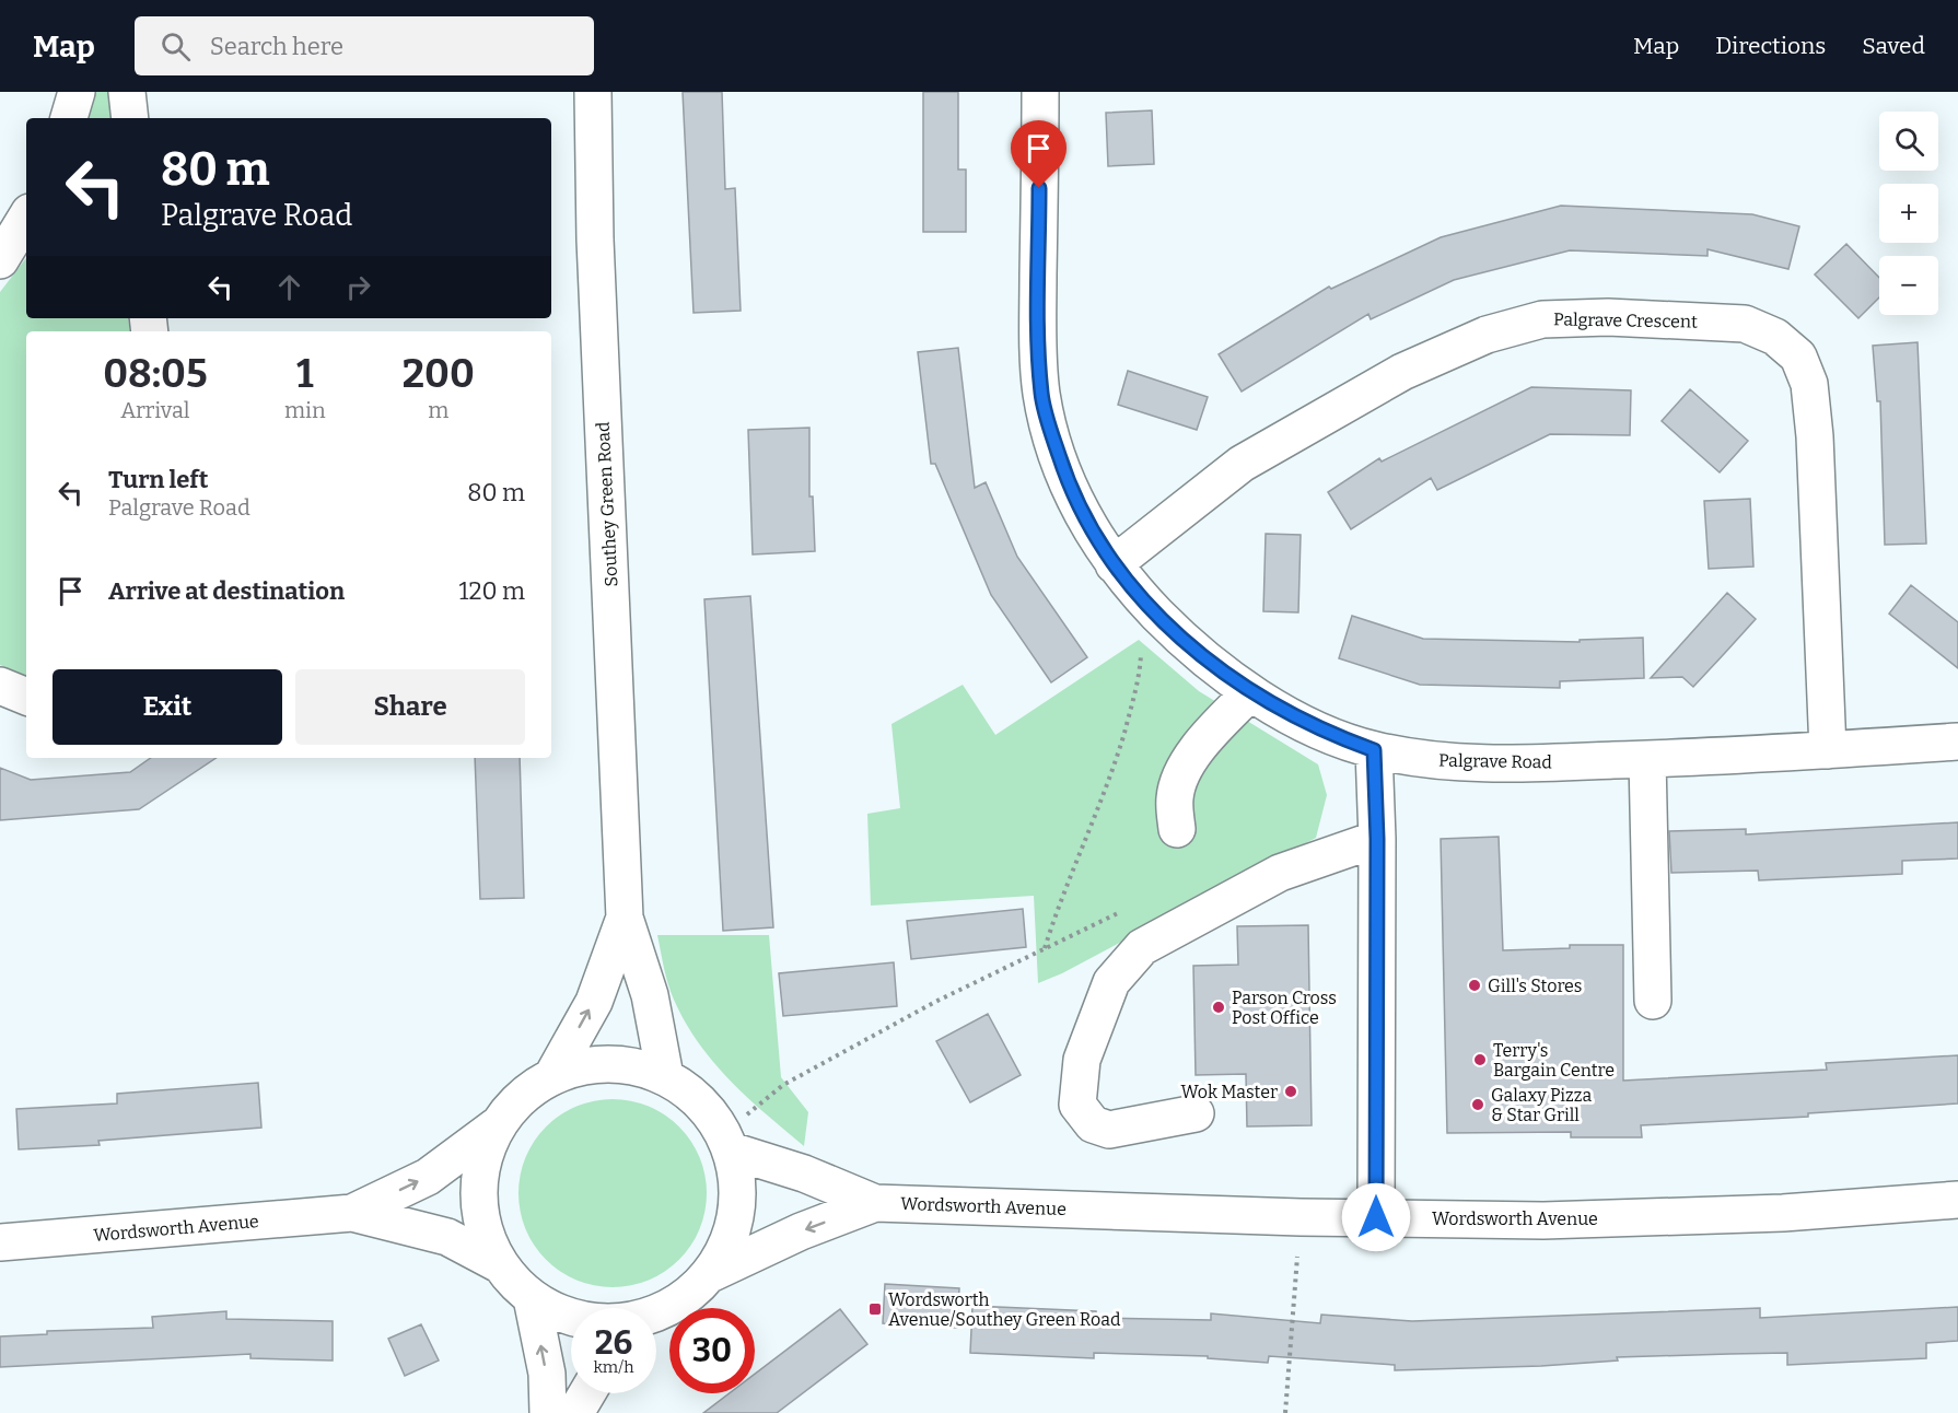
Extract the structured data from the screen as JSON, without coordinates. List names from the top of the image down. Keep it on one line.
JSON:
{"streets":{"street":["Palgrave Crescent","Southey Green Road","Palgrave Road","Wordsworth Avenue"]},"crossings":[["Palgrave Crescent","Palgrave Road"]],"places":{"other":["Gill's Stores","Parson Cross Post Office","Terry's Bargain Centre","Wok Master","Galaxy Pizza & Star Grill"],"transit":["Wordsworth Avenue/Southey Green Road"]},"page":{"header":"Map","search":"Search here","nav":["Map","Directions","Saved"],"map_buttons":["+","−"],"turn":["80 m","Palgrave Road"],"eta":["08:05","Arrival","1","min","200","m"],"list":[{"name":"Turn left","note":"Palgrave Road","value":"80 m"},{"name":"Arrive at destination","value":"120 m"}],"buttons":["Exit","Share"],"speed":"26 km/h","limit":"30"}}
